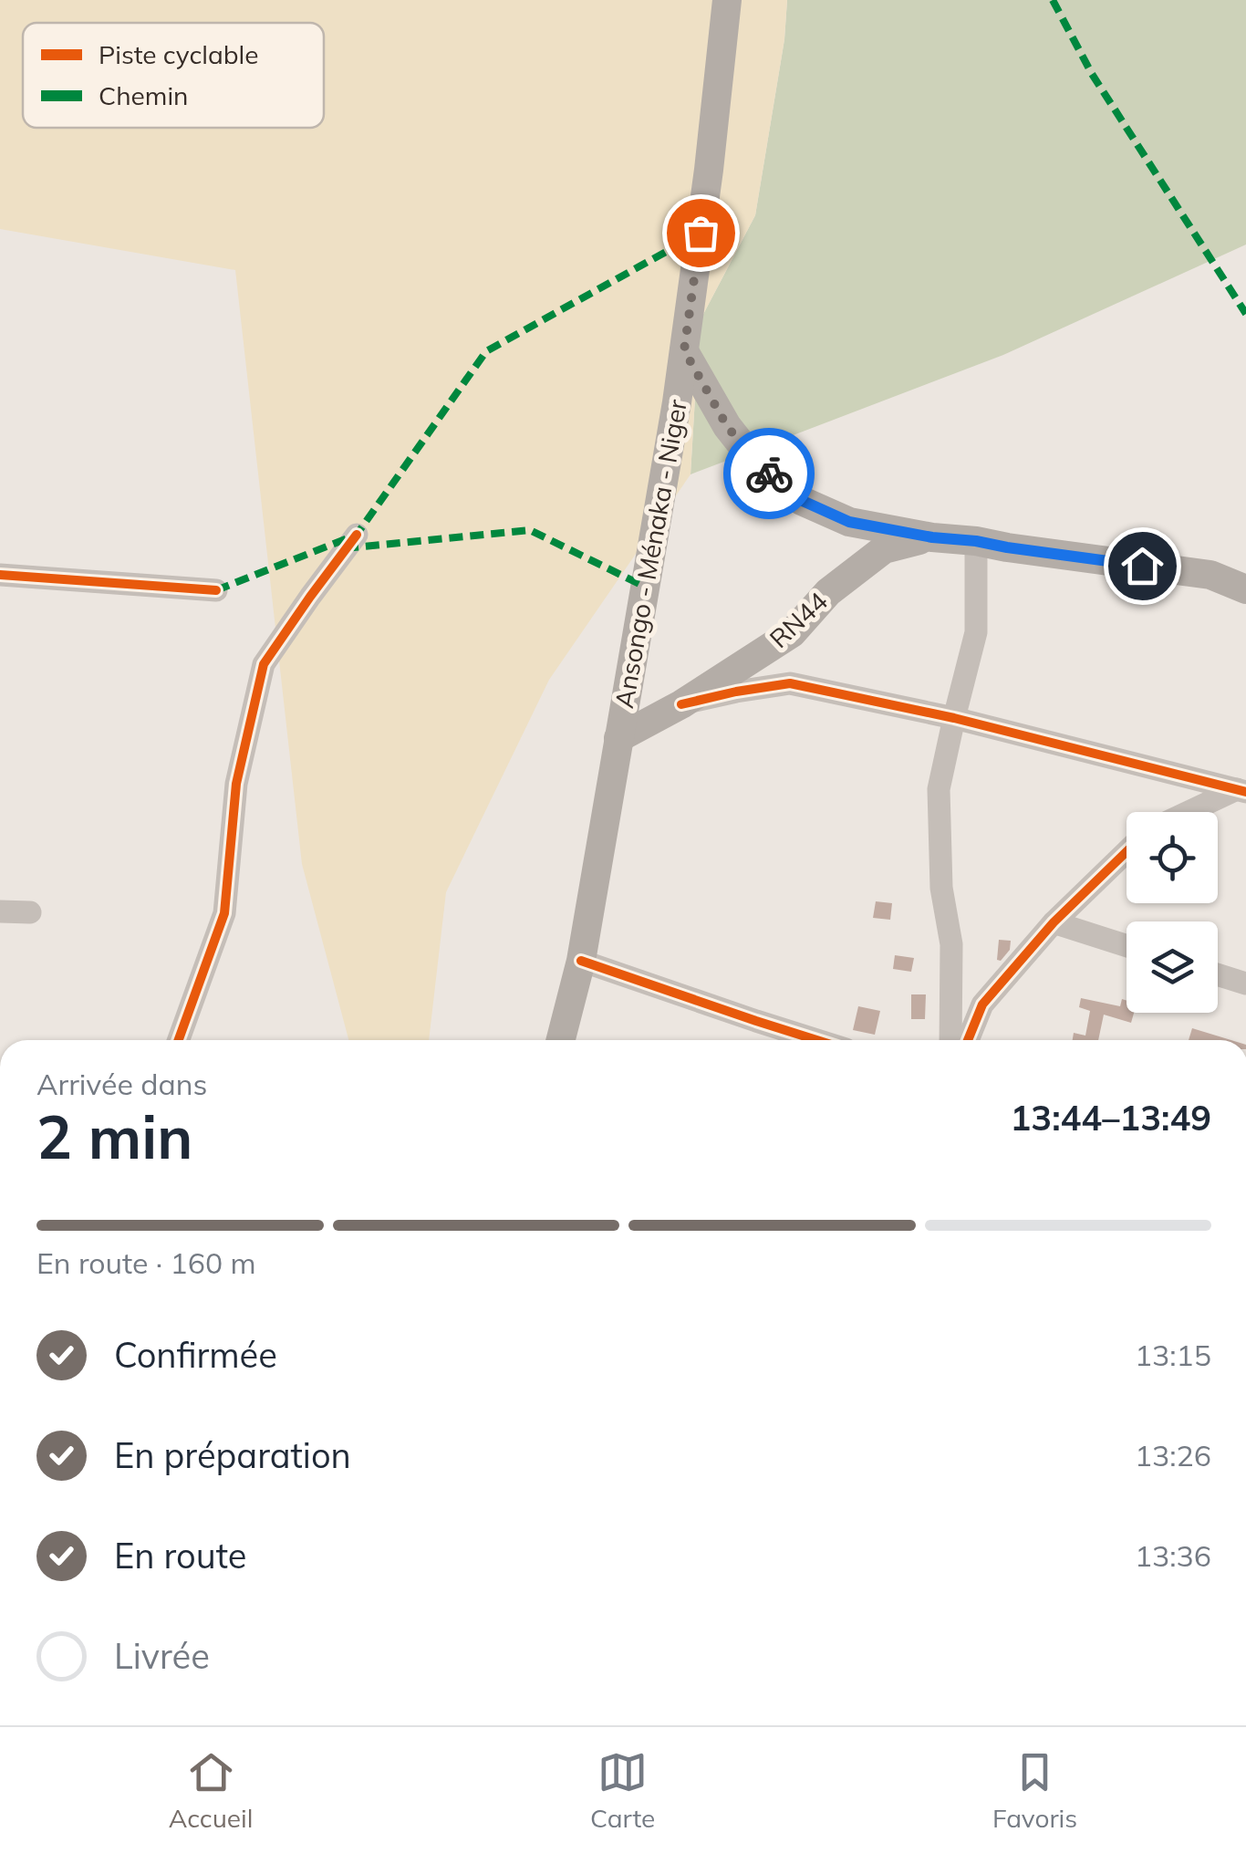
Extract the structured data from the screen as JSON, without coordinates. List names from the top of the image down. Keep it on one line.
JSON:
{"streets":{"main road":["Ansongo - Ménaka - Niger","RN44"]},"crossings":[["Ansongo - Ménaka - Niger","RN44"]],"legend":["Piste cyclable","Chemin"],"page":{"heading":["2 min","Arrivée dans","13:44–13:49"],"bar":"En route · 160 m","list":[["Confirmée","13:15"],["En préparation","13:26"],["En route","13:36"],"Livrée"],"tabs":["Accueil","Carte","Favoris"]}}
